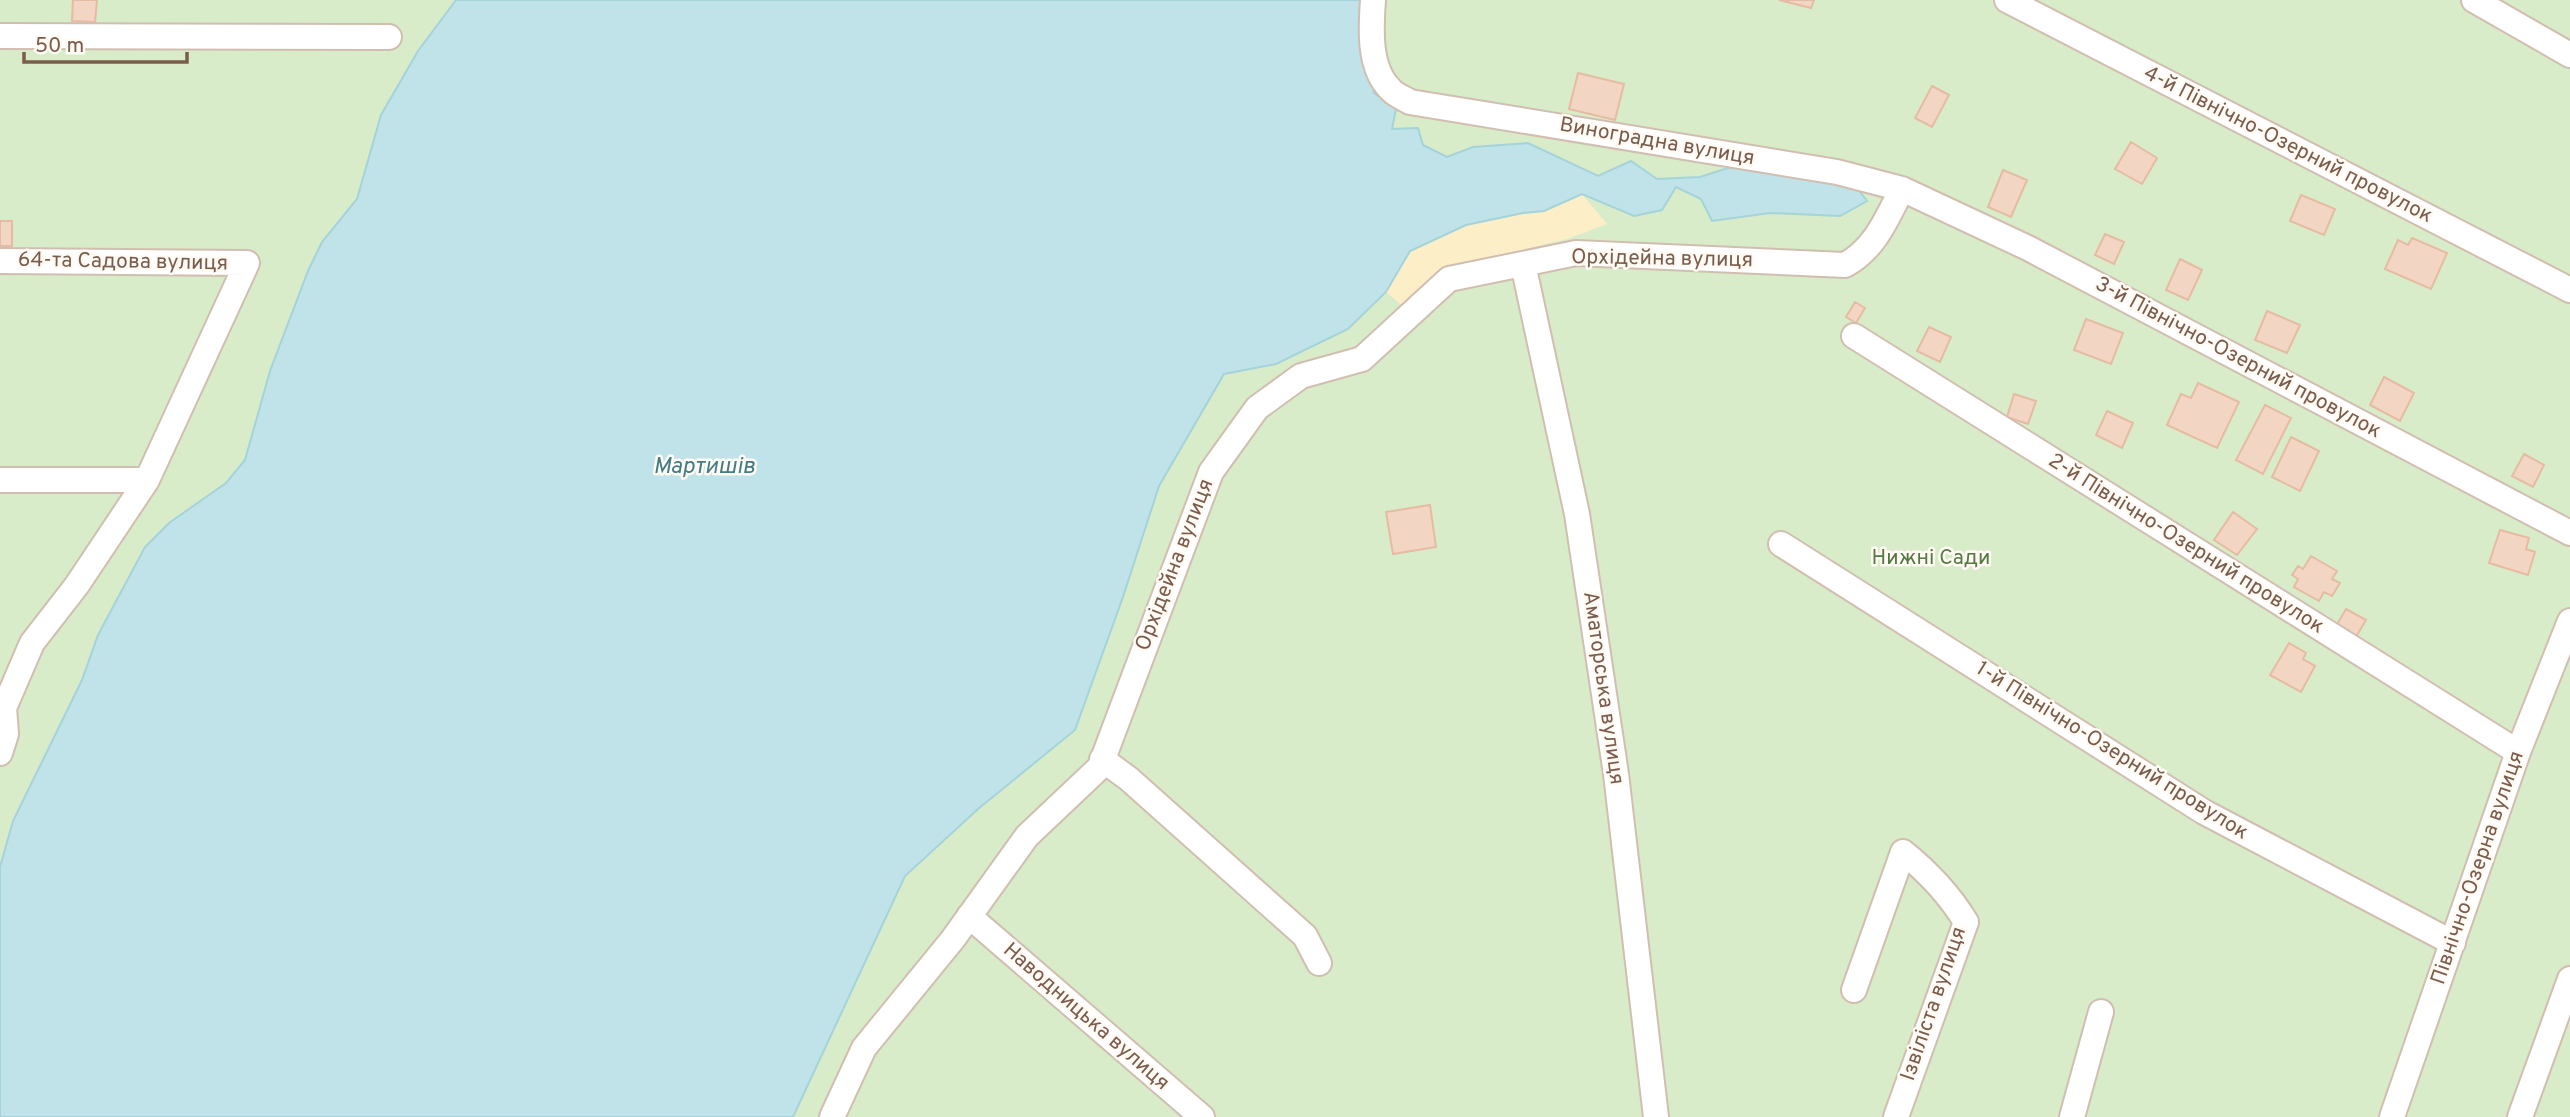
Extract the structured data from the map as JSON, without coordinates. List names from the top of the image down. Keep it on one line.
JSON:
{"streets":{"street":["Виноградна вулиця","4-й Північно-Озерний провулок","Орхідейна вулиця","64-та Садова вулиця","3-й Північно-Озерний провулок","2-й Північно-Озерний провулок","Аматорська вулиця","1-й Північно-Озерний провулок","Північно-Озерна вулиця","Ізвіліста вулиця","Наводницька вулиця"]},"crossings":[["Виноградна вулиця","Орхідейна вулиця"],["Виноградна вулиця","3-й Північно-Озерний провулок"],["Орхідейна вулиця","3-й Північно-Озерний провулок"],["Орхідейна вулиця","Аматорська вулиця"],["Орхідейна вулиця","Наводницька вулиця"],["2-й Північно-Озерний провулок","Північно-Озерна вулиця"],["1-й Північно-Озерний провулок","Північно-Озерна вулиця"]],"water":["Мартишів"],"parks":["Нижні Сади"],"scale_bar":"50 m"}
